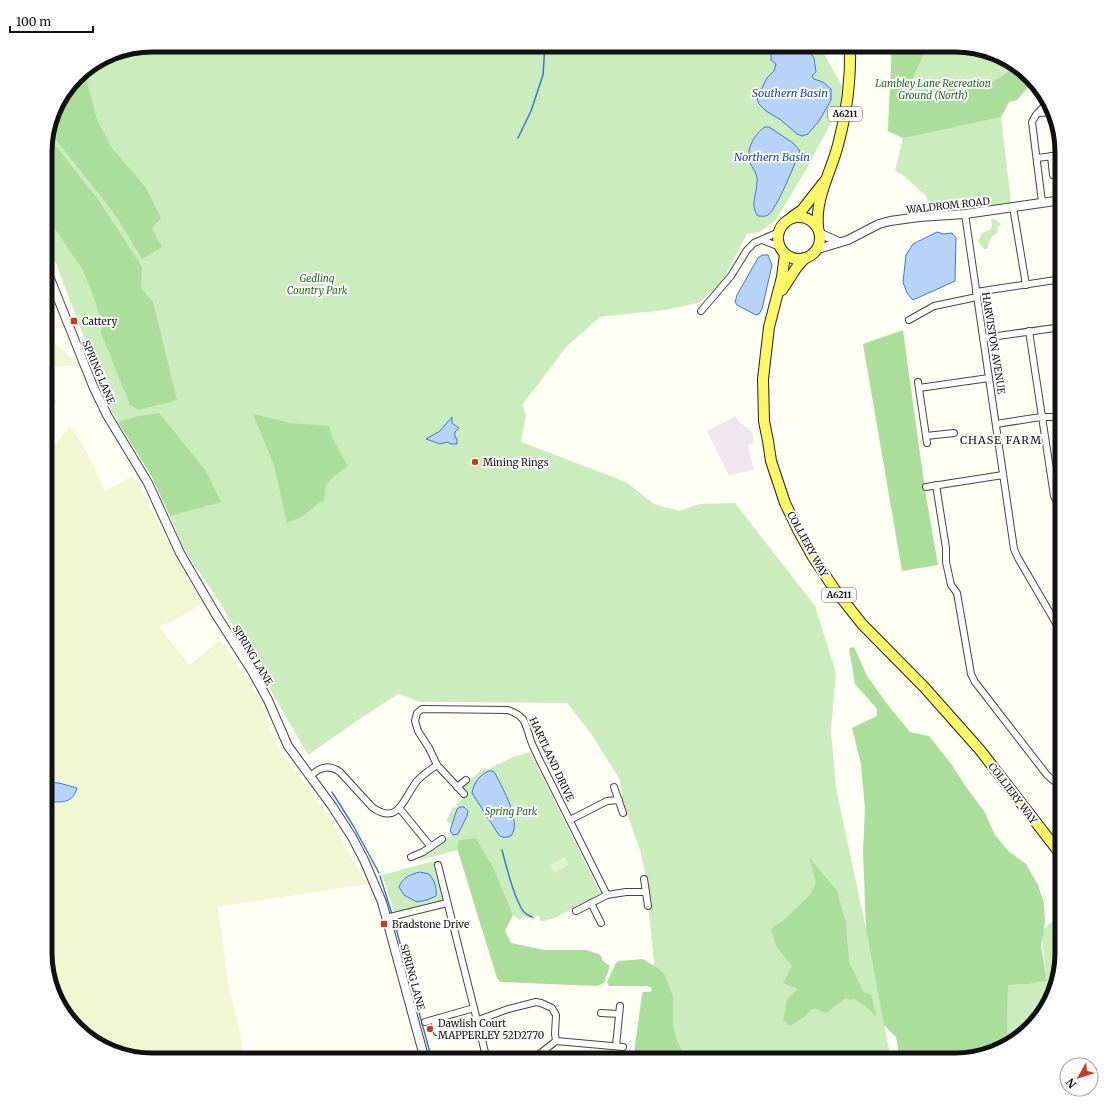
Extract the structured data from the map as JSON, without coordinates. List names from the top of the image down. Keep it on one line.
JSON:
{"streets":{"main road":["A6211","COLLIERY WAY"],"street":["WALDROM ROAD","HARVISTON AVENUE","SPRING LANE","HARTLAND DRIVE"]},"crossings":[["A6211","WALDROM ROAD"],["A6211","COLLIERY WAY"],["WALDROM ROAD","HARVISTON AVENUE"],["WALDROM ROAD","COLLIERY WAY"]],"districts":["CHASE FARM"],"water":["Southern Basin","Northern Basin"],"parks":["Lambley Lane Recreation Ground (North)","Gedling Country Park","Spring Park"],"places":{"transit":["Cattery","Bradstone Drive"],"other":["Mining Rings","Dawlish Court MAPPERLEY 52D2770"]},"scale_bar":"100 m","north":"bottom left"}
